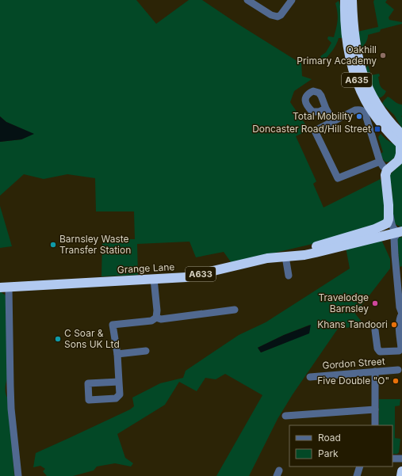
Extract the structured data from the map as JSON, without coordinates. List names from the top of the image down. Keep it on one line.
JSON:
{"streets":{"highway":["A635","Grange Lane","A633"],"street":["Gordon Street"]},"crossings":[["Grange Lane","A633"]],"places":{"other":["Oakhill Primary Academy","Total Mobility","Barnsley Waste Transfer Station","Travelodge Barnsley","Khans Tandoori","C Soar & Sons UK Ltd","Five Double \"O\""],"transit":["Doncaster Road/Hill Street"]},"legend":["Road","Park"]}
